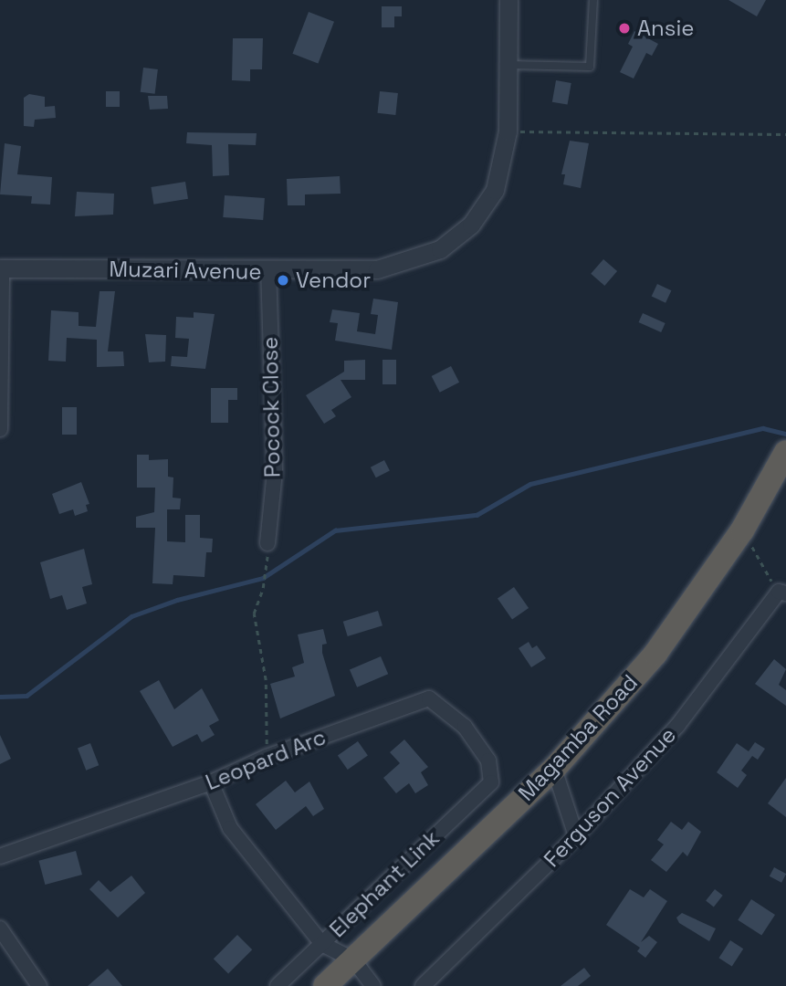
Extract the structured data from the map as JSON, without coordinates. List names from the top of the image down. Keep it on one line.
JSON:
{"streets":{"highway":["Magamba Road"],"street":["Muzari Avenue","Pocock Close","Leopard Arc","Ferguson Avenue","Elephant Link"]},"crossings":[["Muzari Avenue","Pocock Close"],["Leopard Arc","Elephant Link"]],"places":["Ansie","Vendor"]}
